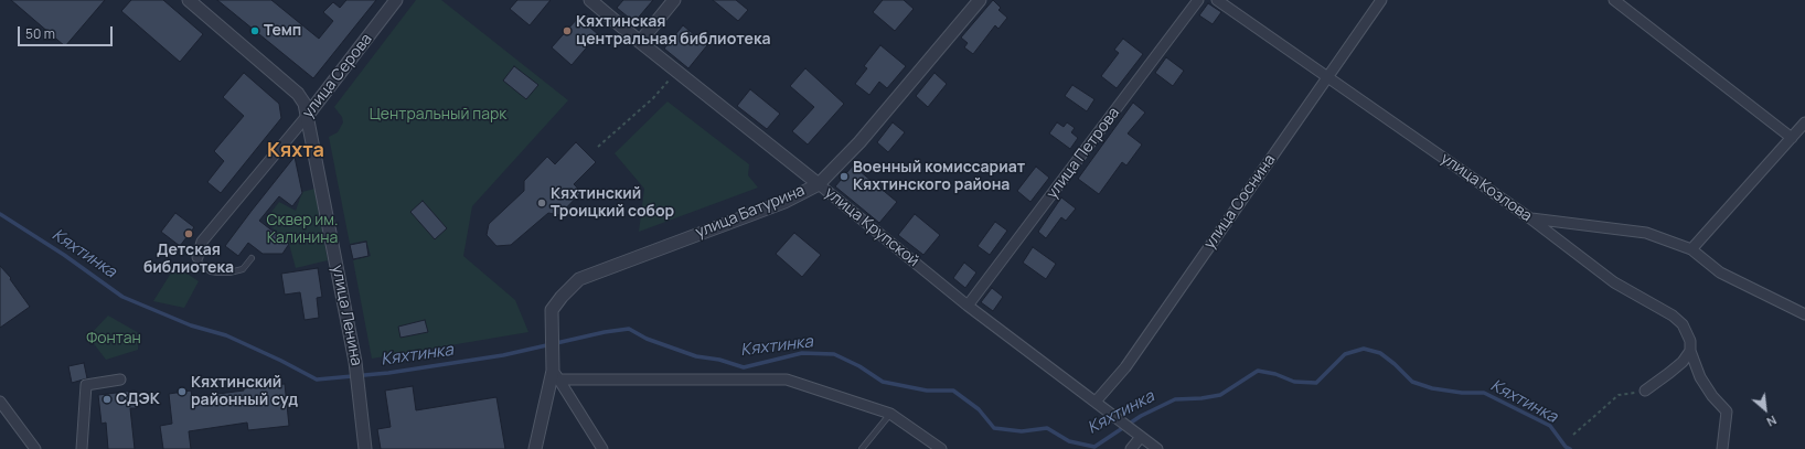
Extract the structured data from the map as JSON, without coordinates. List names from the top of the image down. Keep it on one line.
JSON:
{"streets":{"street":["улица Серова","улица Петрова","улица Козлова","улица Соснина","улица Батурина","улица Крупской","улица Ленина"]},"crossings":[["улица Серова","улица Ленина"],["улица Петрова","улица Крупской"],["улица Козлова","улица Соснина"],["улица Соснина","улица Крупской"],["улица Батурина","улица Крупской"]],"districts":["Кяхта"],"water":["Кяхтинка"],"parks":["Центральный парк","Сквер им. Калинина","Фонтан"],"places":["Темп","Кяхтинская центральная библиотека","Военный комиссариат Кяхтинского района","Кяхтинский Троицкий собор","Детская библиотека","Кяхтинский районный суд","СДЭК"],"scale_bar":"50 m","north":"bottom right"}
